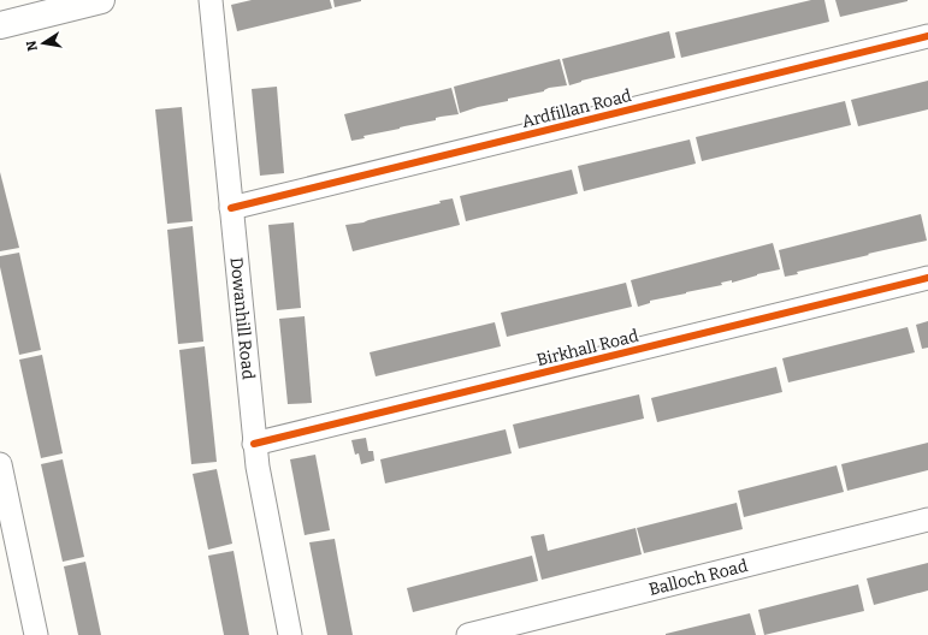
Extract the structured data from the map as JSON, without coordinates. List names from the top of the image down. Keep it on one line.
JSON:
{"streets":{"street":["Ardfillan Road","Dowanhill Road","Birkhall Road","Balloch Road"]},"crossings":[["Ardfillan Road","Dowanhill Road"],["Dowanhill Road","Birkhall Road"]],"north":"left"}
